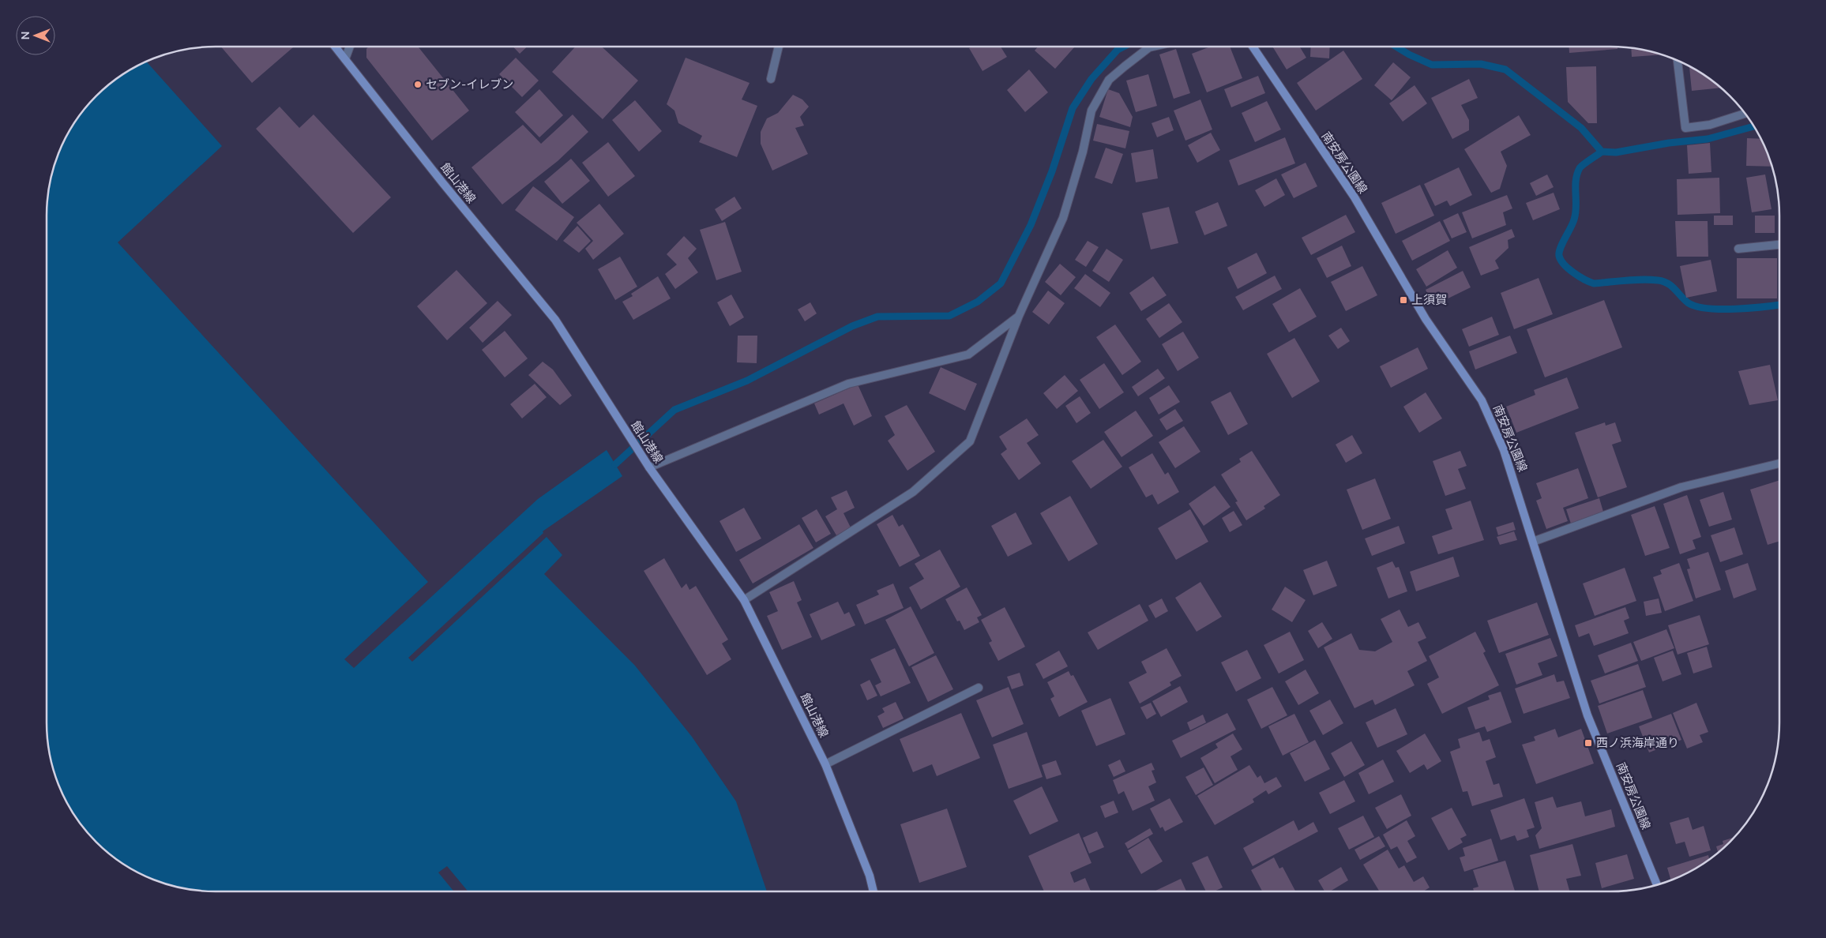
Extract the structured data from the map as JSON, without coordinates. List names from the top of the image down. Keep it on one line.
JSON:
{"streets":{"main road":["南安房公園線","館山港線"]},"places":{"other":["セブン-イレブン"],"transit":["上須賀","西ノ浜海岸通り"]},"north":"left"}
